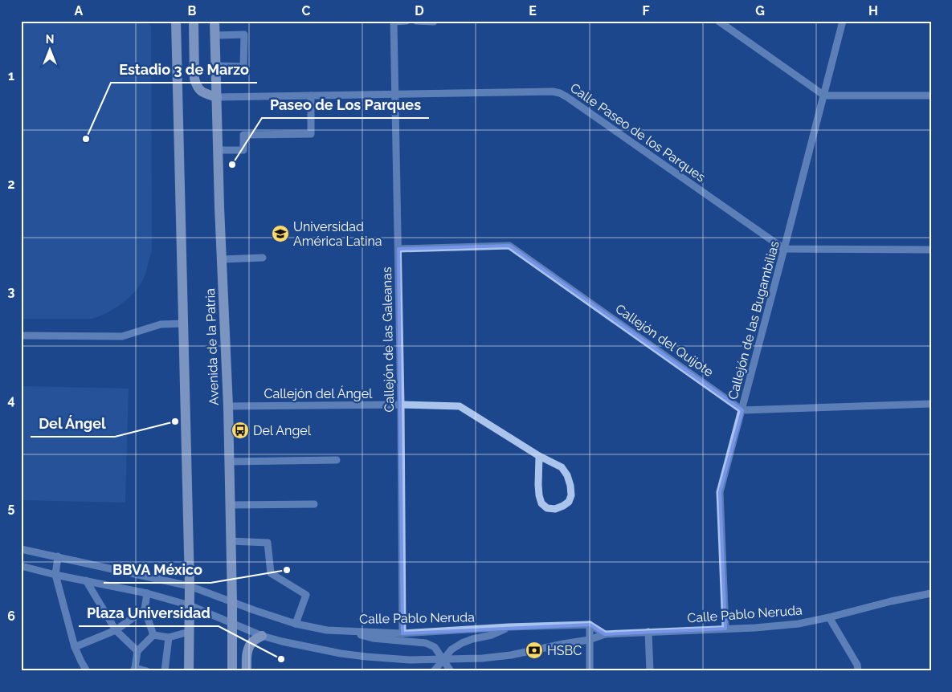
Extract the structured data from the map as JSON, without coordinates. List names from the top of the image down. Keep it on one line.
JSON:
{"streets":{"main road":["Avenida de la Patria"],"street":["Calle Paseo de los Parques","Callejón de las Bugambilias","Callejón de las Galeanas","Callejón del Quijote","Callejón del Ángel","Calle Pablo Neruda"]},"crossings":[["Calle Paseo de los Parques","Callejón de las Bugambilias"],["Calle Paseo de los Parques","Callejón de las Galeanas"],["Calle Paseo de los Parques","Avenida de la Patria"],["Callejón de las Bugambilias","Callejón del Quijote"],["Callejón de las Bugambilias","Calle Pablo Neruda"],["Callejón de las Galeanas","Callejón del Quijote"],["Callejón de las Galeanas","Callejón del Ángel"],["Callejón de las Galeanas","Calle Pablo Neruda"],["Avenida de la Patria","Callejón del Ángel"],["Avenida de la Patria","Calle Pablo Neruda"]],"places":{"other":["Estadio 3 de Marzo","Paseo de Los Parques","Del Ángel","BBVA México","Plaza Universidad"],"school or university":["Universidad América Latina"],"bus stop":["Del Angel"],"bank":["HSBC"]},"north":"top","grid":{"columns":["A","B","C","D","E","F","G","H"],"rows":["1","2","3","4","5","6"]}}
